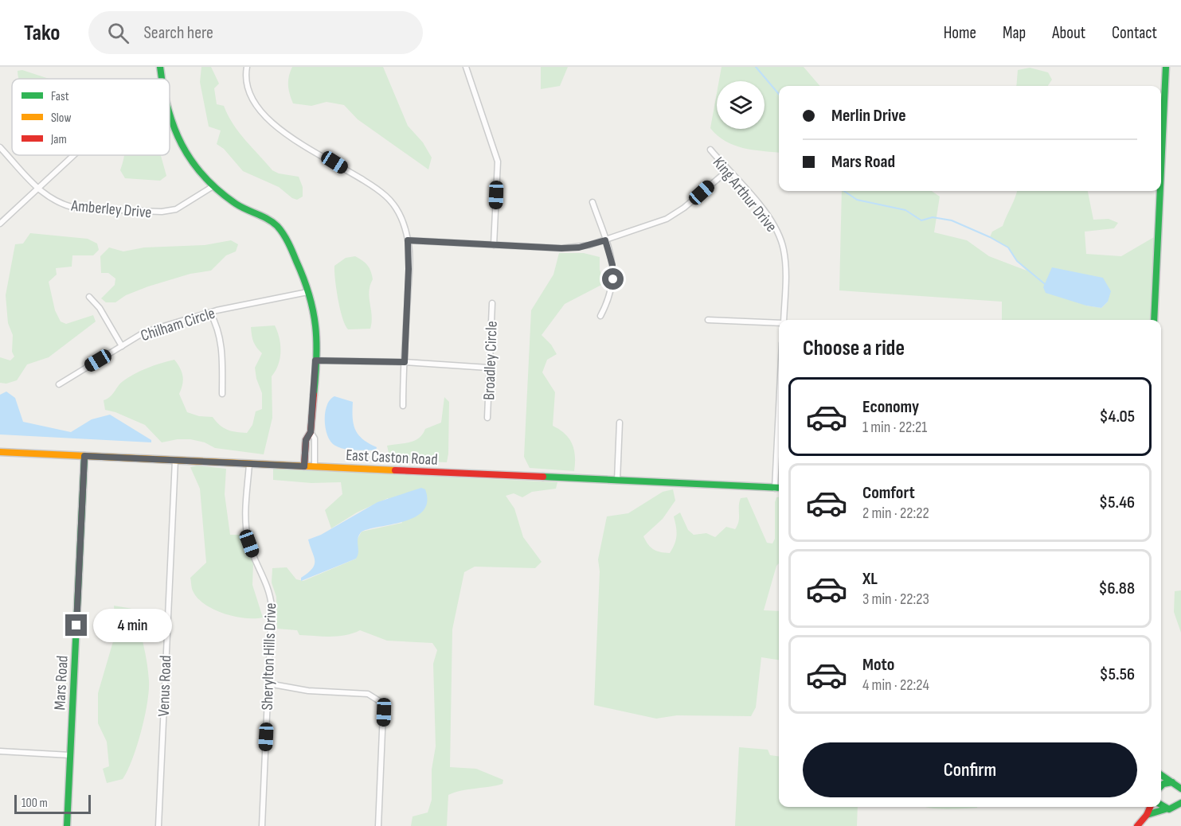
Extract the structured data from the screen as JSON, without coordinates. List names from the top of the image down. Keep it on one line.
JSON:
{"streets":{"street":["King Arthur Drive","Amberley Drive","Chilham Circle","Broadley Circle","East Caston Road","Sherylton Hills Drive","Mars Road","Venus Road"]},"crossings":[["East Caston Road","Sherylton Hills Drive"],["East Caston Road","Mars Road"],["East Caston Road","Venus Road"]],"legend":["Fast","Slow","Jam"],"scale_bar":"100 m","page":{"header":"Tako","search":"Search here","nav":["Home","Map","About","Contact"],"banner":["Merlin Drive","Mars Road"],"heading":"Choose a ride","list":[{"name":"Economy","note":"1 min · 22:21","value":"$4.05"},{"name":"Comfort","note":"2 min · 22:22","value":"$5.46"},{"name":"XL","note":"3 min · 22:23","value":"$6.88"},{"name":"Moto","note":"4 min · 22:24","value":"$5.56"}],"bubble":"4 min","buttons":"Confirm","scale":"100 m"}}
